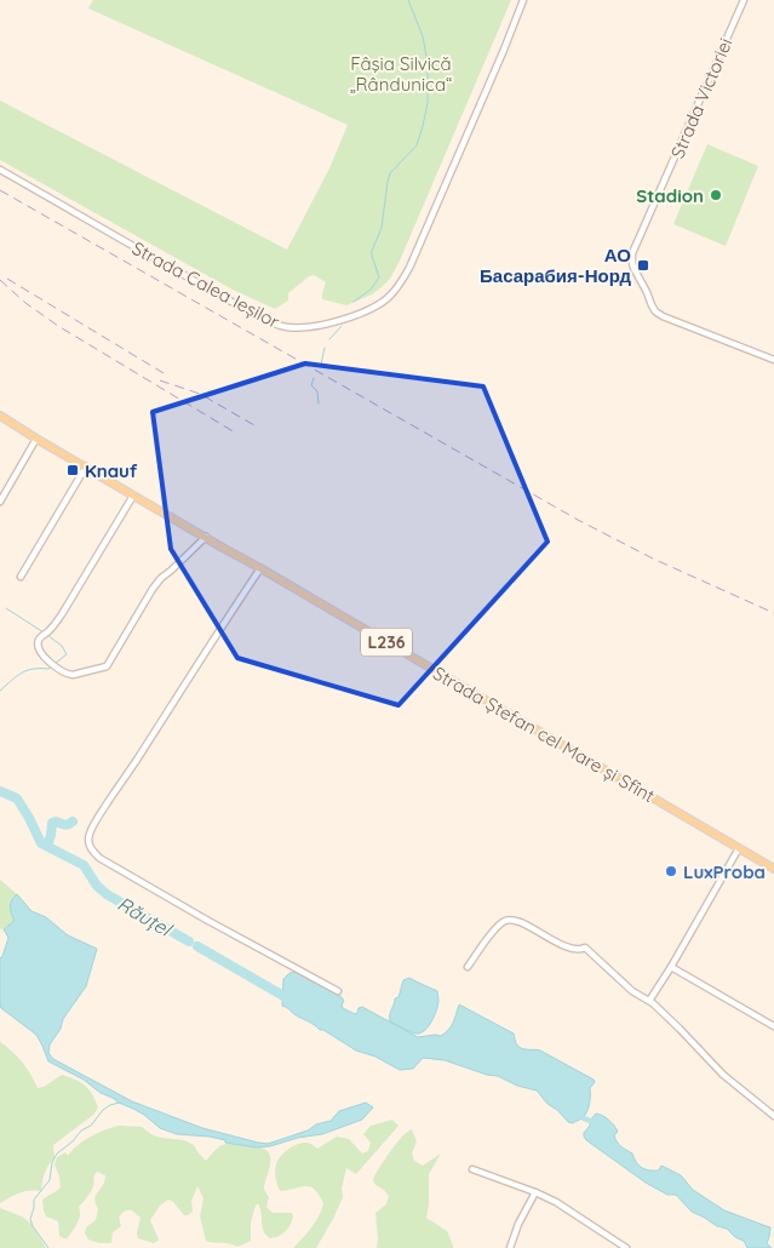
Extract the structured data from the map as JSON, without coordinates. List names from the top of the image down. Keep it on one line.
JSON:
{"streets":{"main road":["L236","Strada Ștefan cel Mare și Sfînt"],"street":["Strada Victoriei","Strada Calea Ieșilor"]},"water":["Răuțel"],"parks":["Fâşia Silvică „Rândunica“"],"places":{"other":["Stadion","LuxProba"],"transit":["АО Басарабия-Норд","Knauf"]}}
